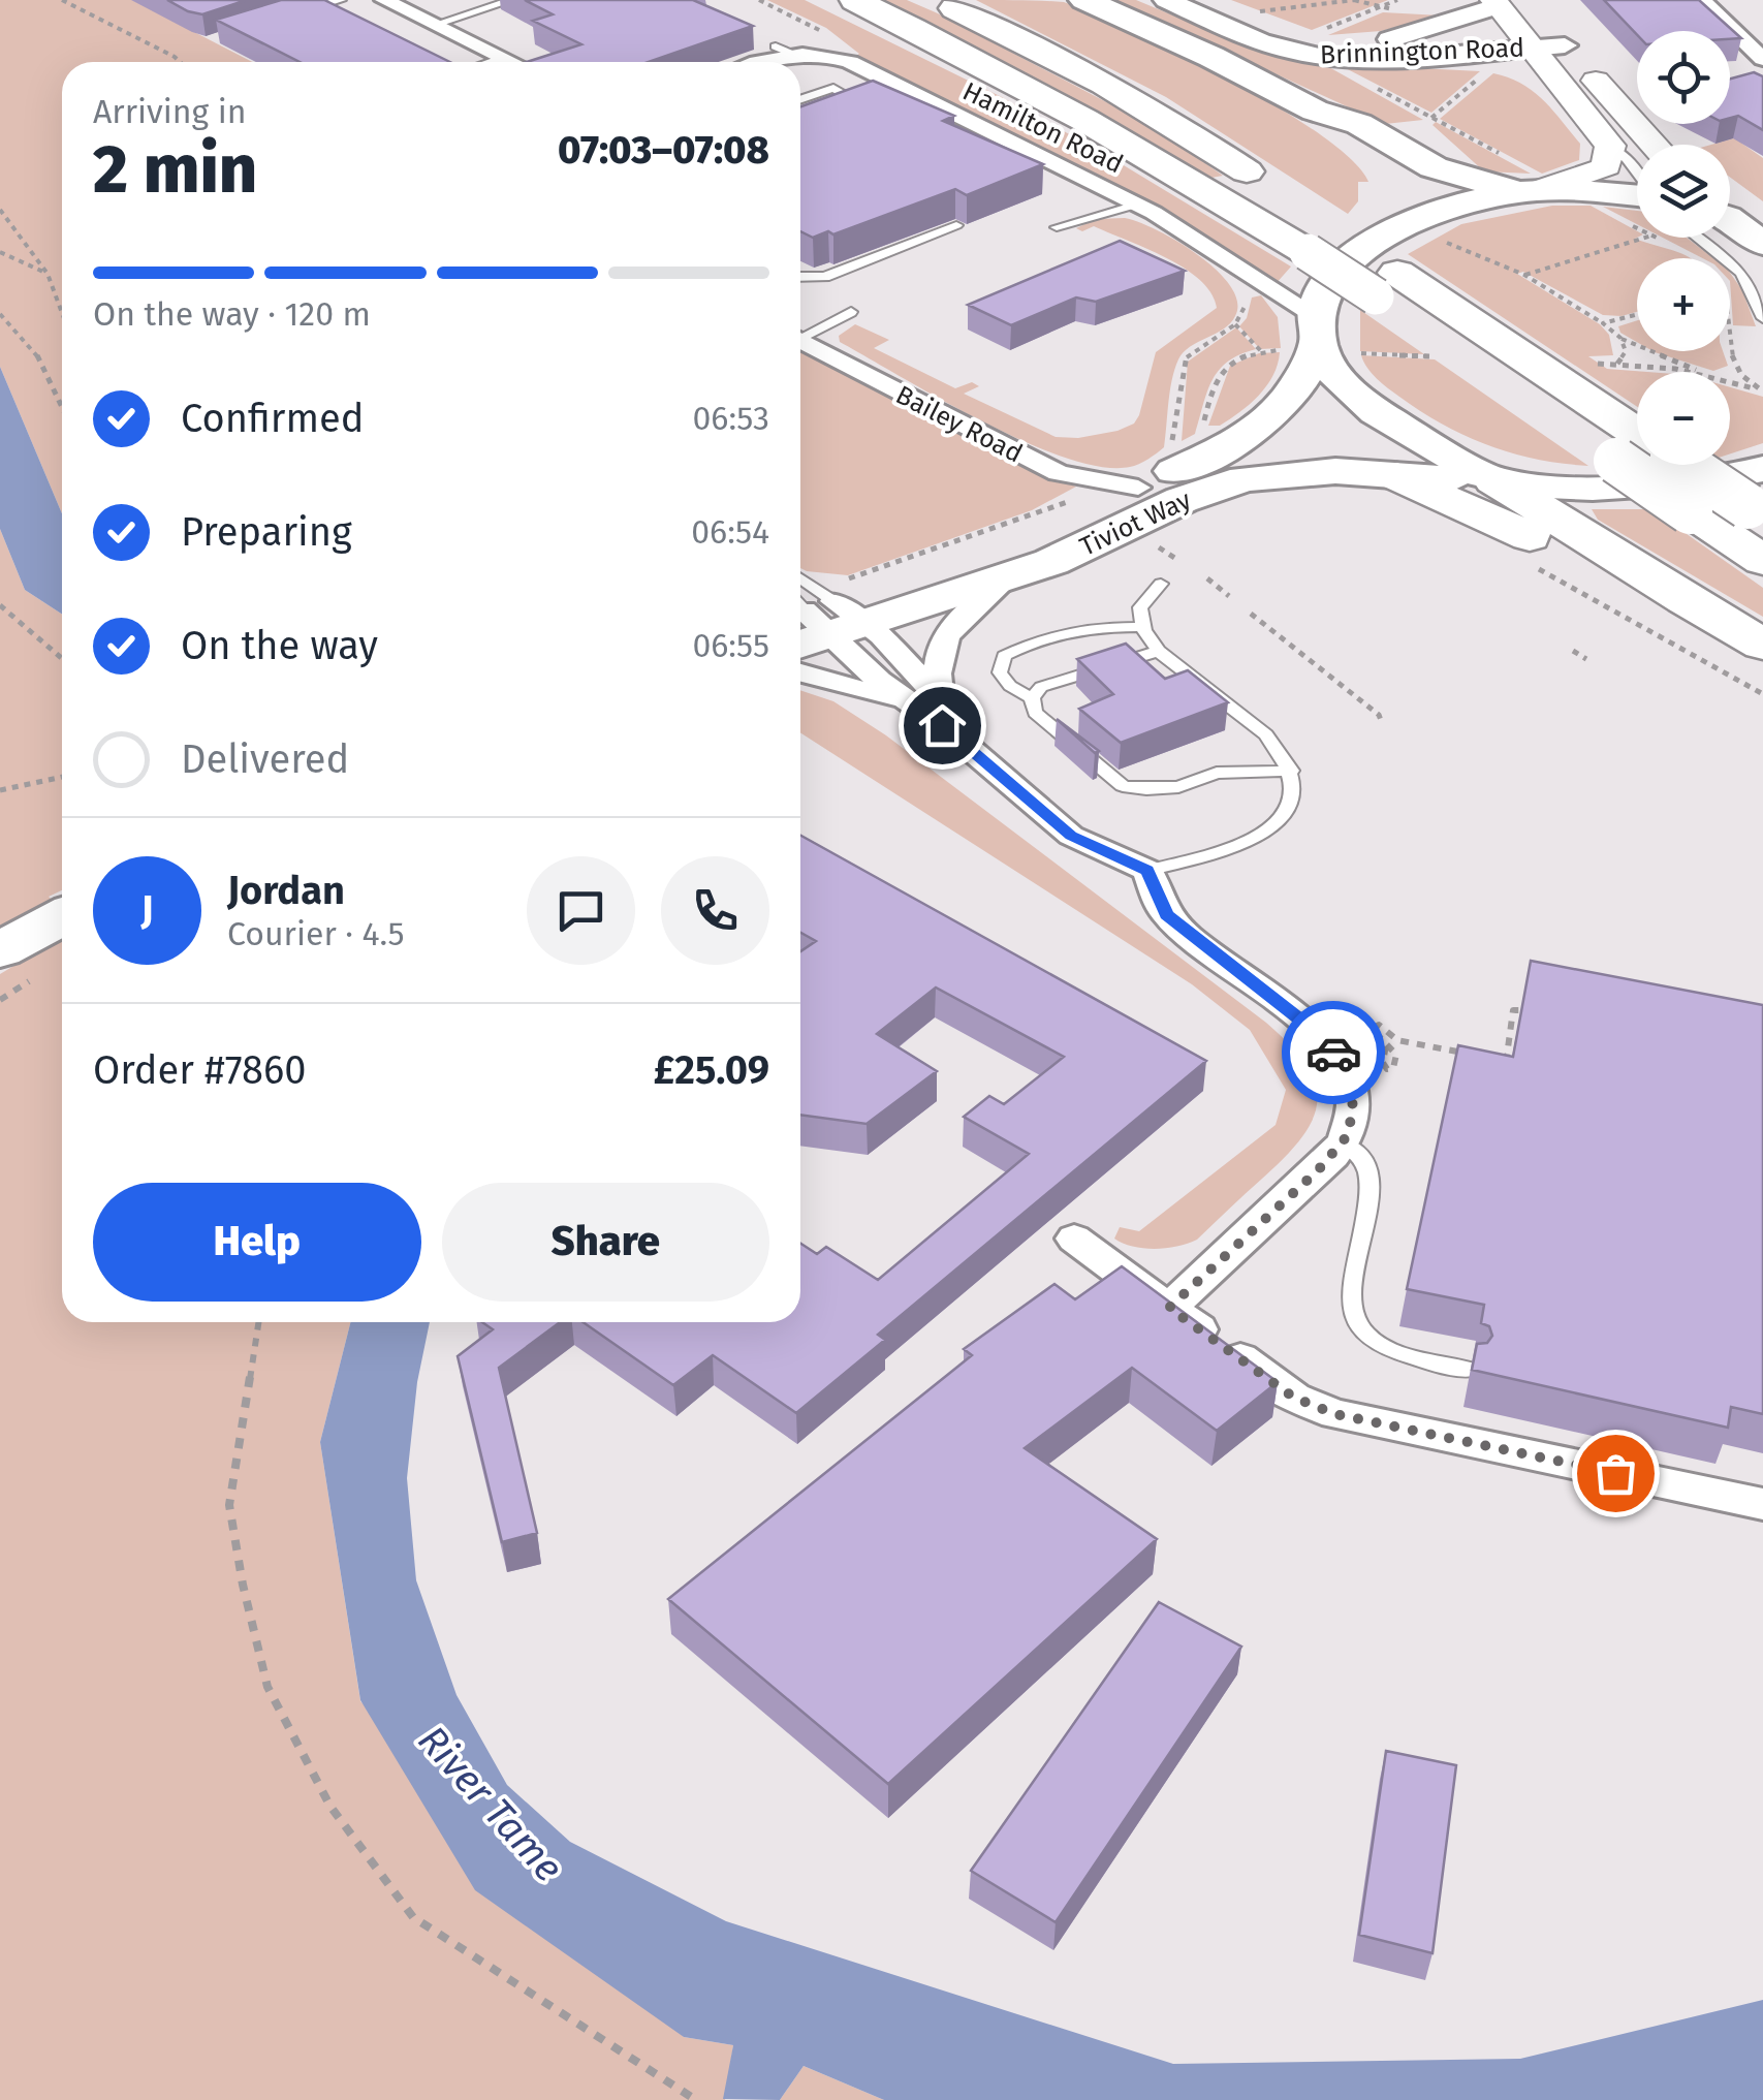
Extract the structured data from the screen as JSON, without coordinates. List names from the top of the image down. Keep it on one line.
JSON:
{"streets":{"main road":["Tiviot Way"],"street":["Brinnington Road","Hamilton Road","Bailey Road"]},"crossings":[["Hamilton Road","Tiviot Way"],["Bailey Road","Tiviot Way"]],"water":["River Tame"],"page":{"map_buttons":["+","−"],"heading":["2 min","Arriving in","07:03–07:08"],"panel":["Jordan","Courier · 4.5","Order #7860","£25.09"],"bar":"On the way · 120 m","list":[["Confirmed","06:53"],["Preparing","06:54"],["On the way","06:55"],"Delivered"],"round":"J","buttons":["Help","Share"]}}
